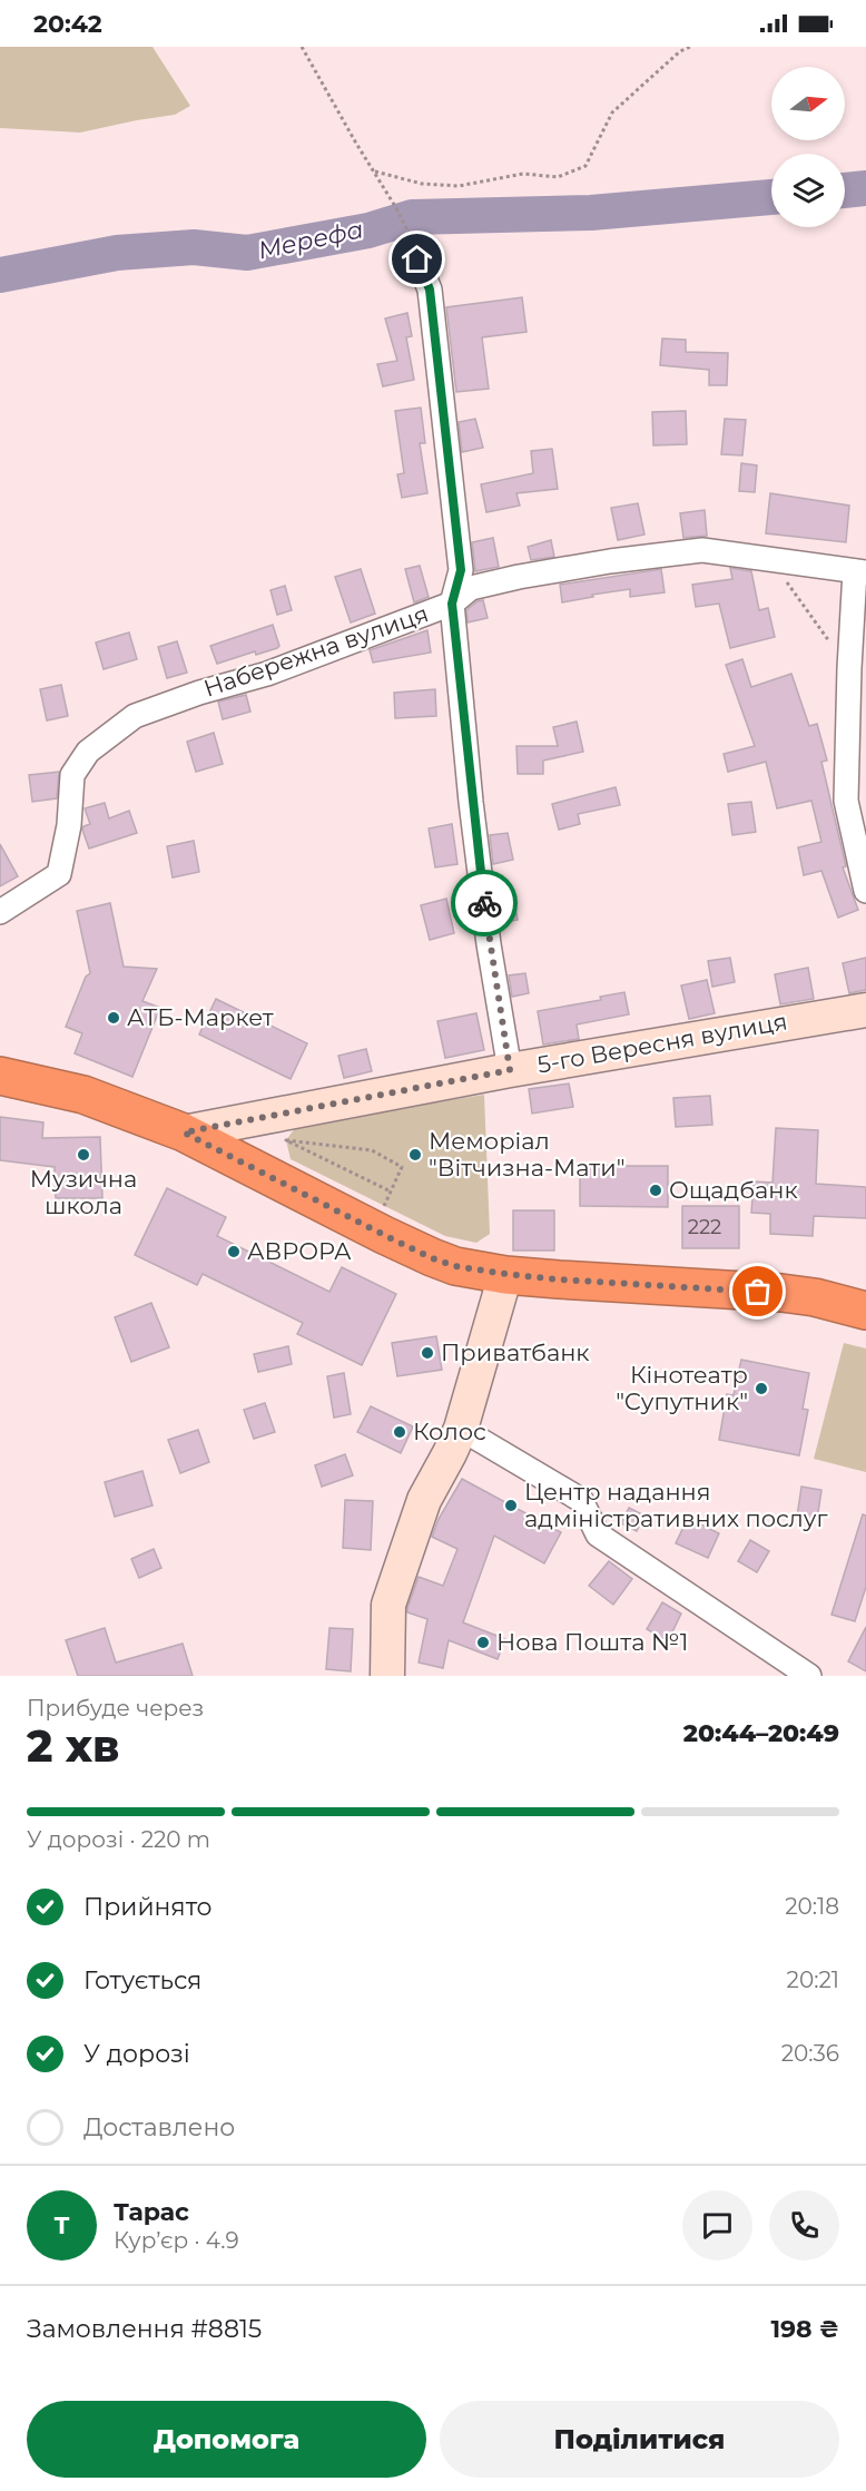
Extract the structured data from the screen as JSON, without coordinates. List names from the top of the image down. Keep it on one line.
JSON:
{"streets":{"street":["Набережна вулиця","5-го Вересня вулиця"]},"water":["Мерефа"],"places":["АТБ-Маркет","Музична школа","Меморіал \"Вітчизна-Мати\"","Ощадбанк","АВРОРА","Приватбанк","Кінотеатр \"Супутник\"","Колос","Центр надання адміністративних послуг","Нова Пошта №1"],"house_numbers":["222"],"north":"right","page":{"status":"20:42","heading":["2 хв","Прибуде через","20:44–20:49"],"panel":["Тарас","Кур’єр · 4.9","Замовлення #8815","198 ₴"],"bar":"У дорозі · 220 m","list":[["Прийнято","20:18"],["Готується","20:21"],["У дорозі","20:36"],"Доставлено"],"round":"Т","buttons":["Допомога","Поділитися"]}}
